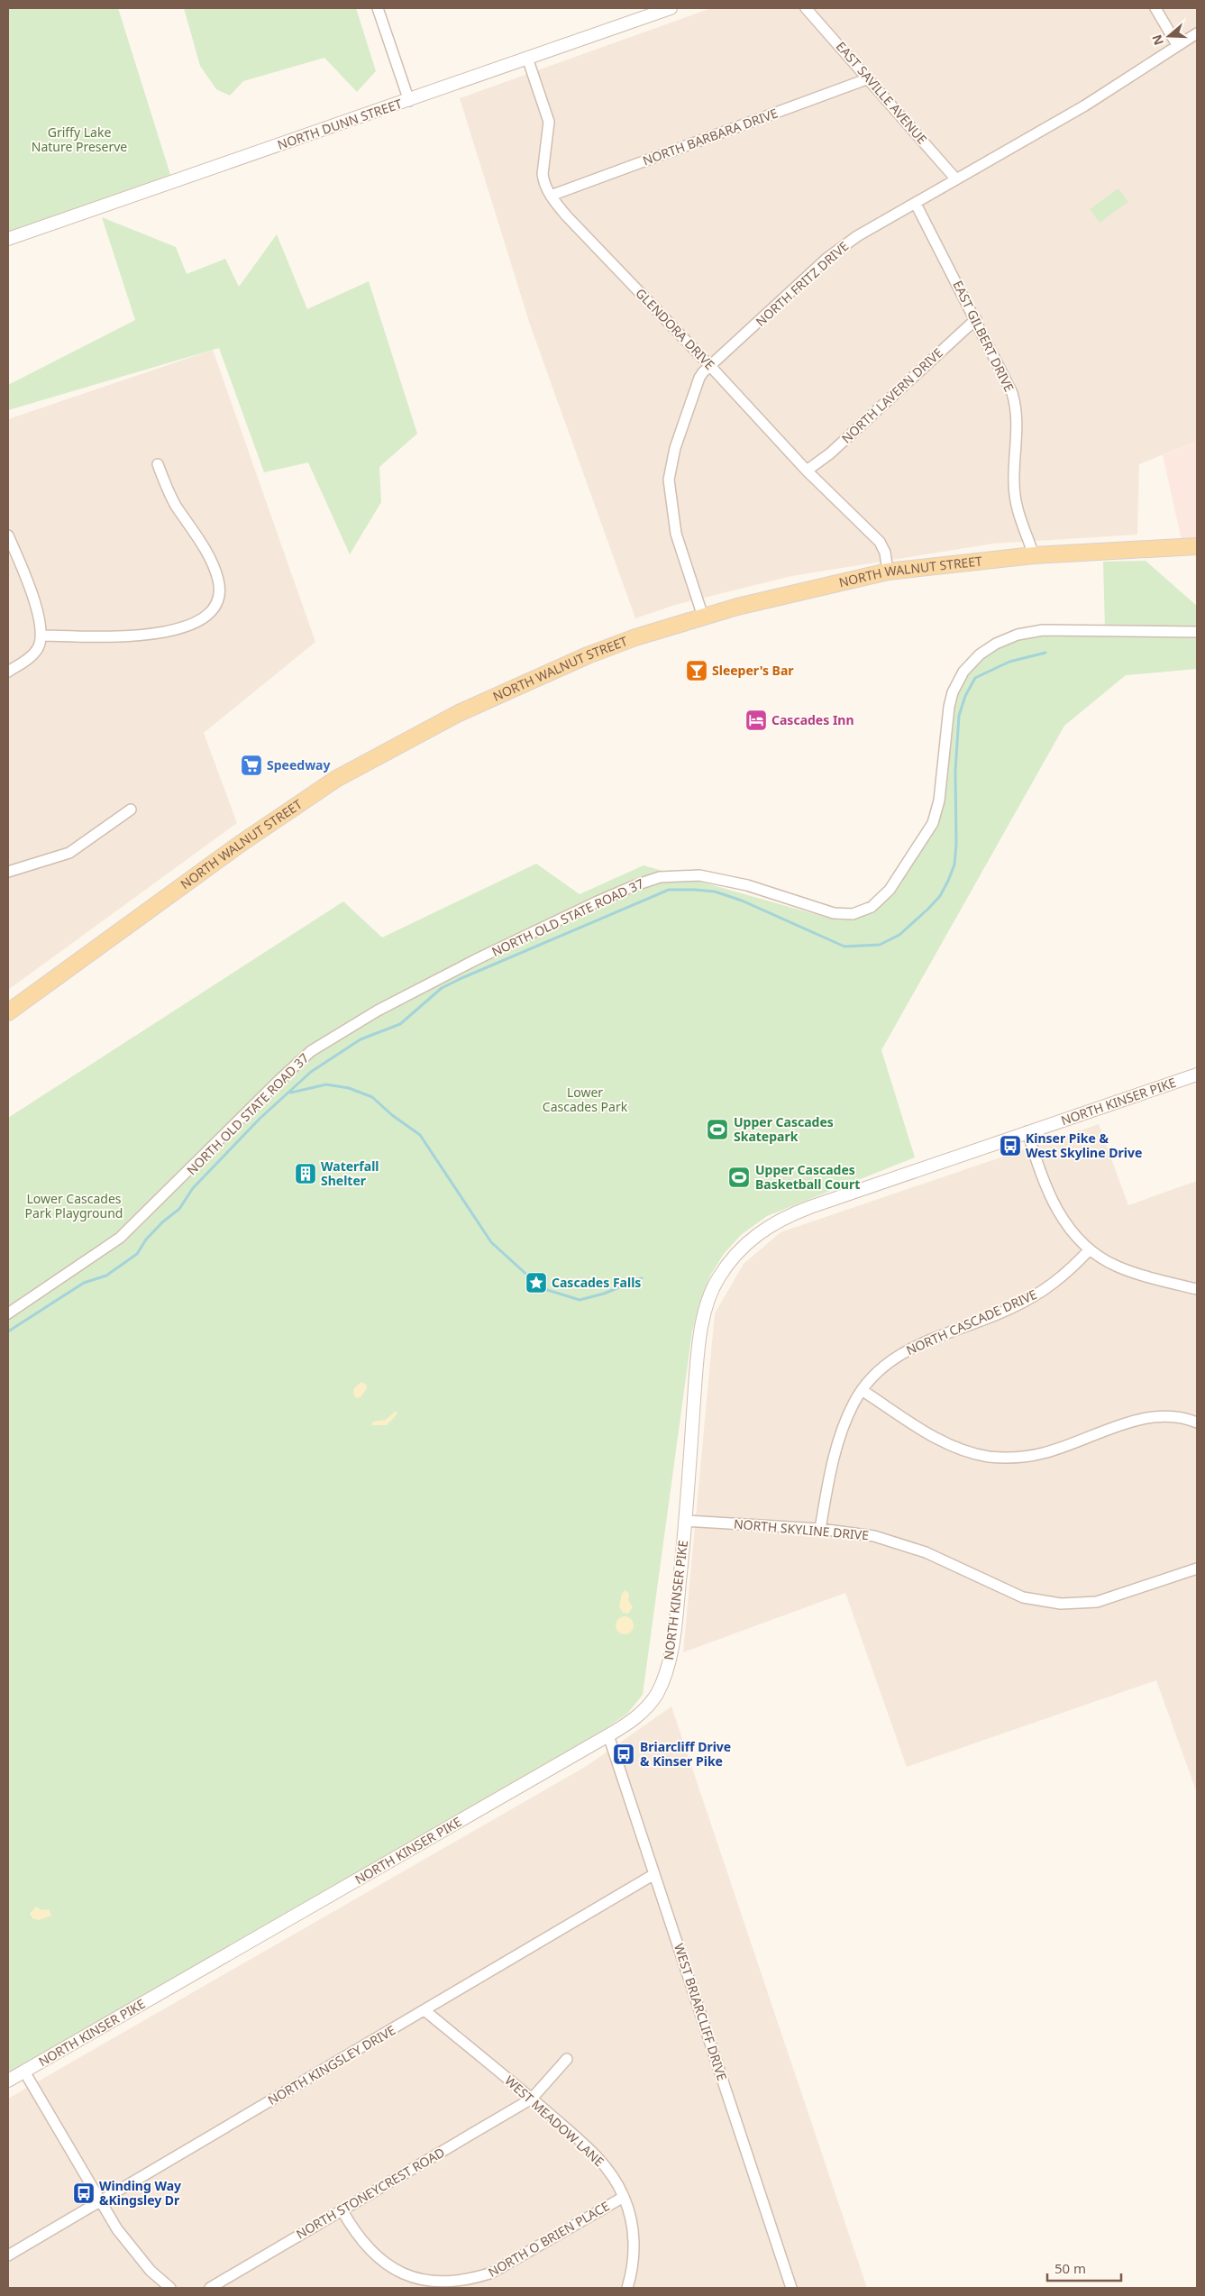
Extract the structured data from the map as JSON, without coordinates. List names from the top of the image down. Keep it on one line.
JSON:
{"streets":{"main road":["NORTH WALNUT STREET"],"street":["EAST SAVILLE AVENUE","NORTH DUNN STREET","NORTH BARBARA DRIVE","NORTH FRITZ DRIVE","GLENDORA DRIVE","EAST GILBERT DRIVE","NORTH LAVERN DRIVE","NORTH OLD STATE ROAD 37","NORTH KINSER PIKE","NORTH CASCADE DRIVE","NORTH SKYLINE DRIVE","WEST BRIARCLIFF DRIVE","NORTH KINGSLEY DRIVE","WEST MEADOW LANE","NORTH STONEYCREST ROAD","NORTH O BRIEN PLACE"]},"crossings":[["EAST SAVILLE AVENUE","NORTH BARBARA DRIVE"],["EAST SAVILLE AVENUE","NORTH FRITZ DRIVE"],["NORTH DUNN STREET","GLENDORA DRIVE"],["NORTH BARBARA DRIVE","GLENDORA DRIVE"],["NORTH FRITZ DRIVE","GLENDORA DRIVE"],["NORTH FRITZ DRIVE","EAST GILBERT DRIVE"],["NORTH FRITZ DRIVE","NORTH WALNUT STREET"],["GLENDORA DRIVE","NORTH LAVERN DRIVE"],["GLENDORA DRIVE","NORTH WALNUT STREET"],["EAST GILBERT DRIVE","NORTH LAVERN DRIVE"],["EAST GILBERT DRIVE","NORTH WALNUT STREET"],["NORTH KINSER PIKE","NORTH SKYLINE DRIVE"],["NORTH KINSER PIKE","WEST BRIARCLIFF DRIVE"],["NORTH CASCADE DRIVE","NORTH SKYLINE DRIVE"],["WEST BRIARCLIFF DRIVE","NORTH KINGSLEY DRIVE"],["NORTH KINGSLEY DRIVE","WEST MEADOW LANE"],["WEST MEADOW LANE","NORTH STONEYCREST ROAD"],["WEST MEADOW LANE","NORTH O BRIEN PLACE"],["NORTH STONEYCREST ROAD","NORTH O BRIEN PLACE"]],"parks":["Griffy Lake Nature Preserve","Lower Cascades Park","Lower Cascades Park Playground"],"places":{"bar":["Sleeper's Bar"],"hotel":["Cascades Inn"],"supermarket":["Speedway"],"sports":["Upper Cascades Skatepark","Upper Cascades Basketball Court"],"bus stop":["Kinser Pike & West Skyline Drive","Briarcliff Drive & Kinser Pike","Winding Way &Kingsley Dr"],"building":["Waterfall Shelter"],"place":["Cascades Falls"]},"scale_bar":"50 m","north":"left"}
